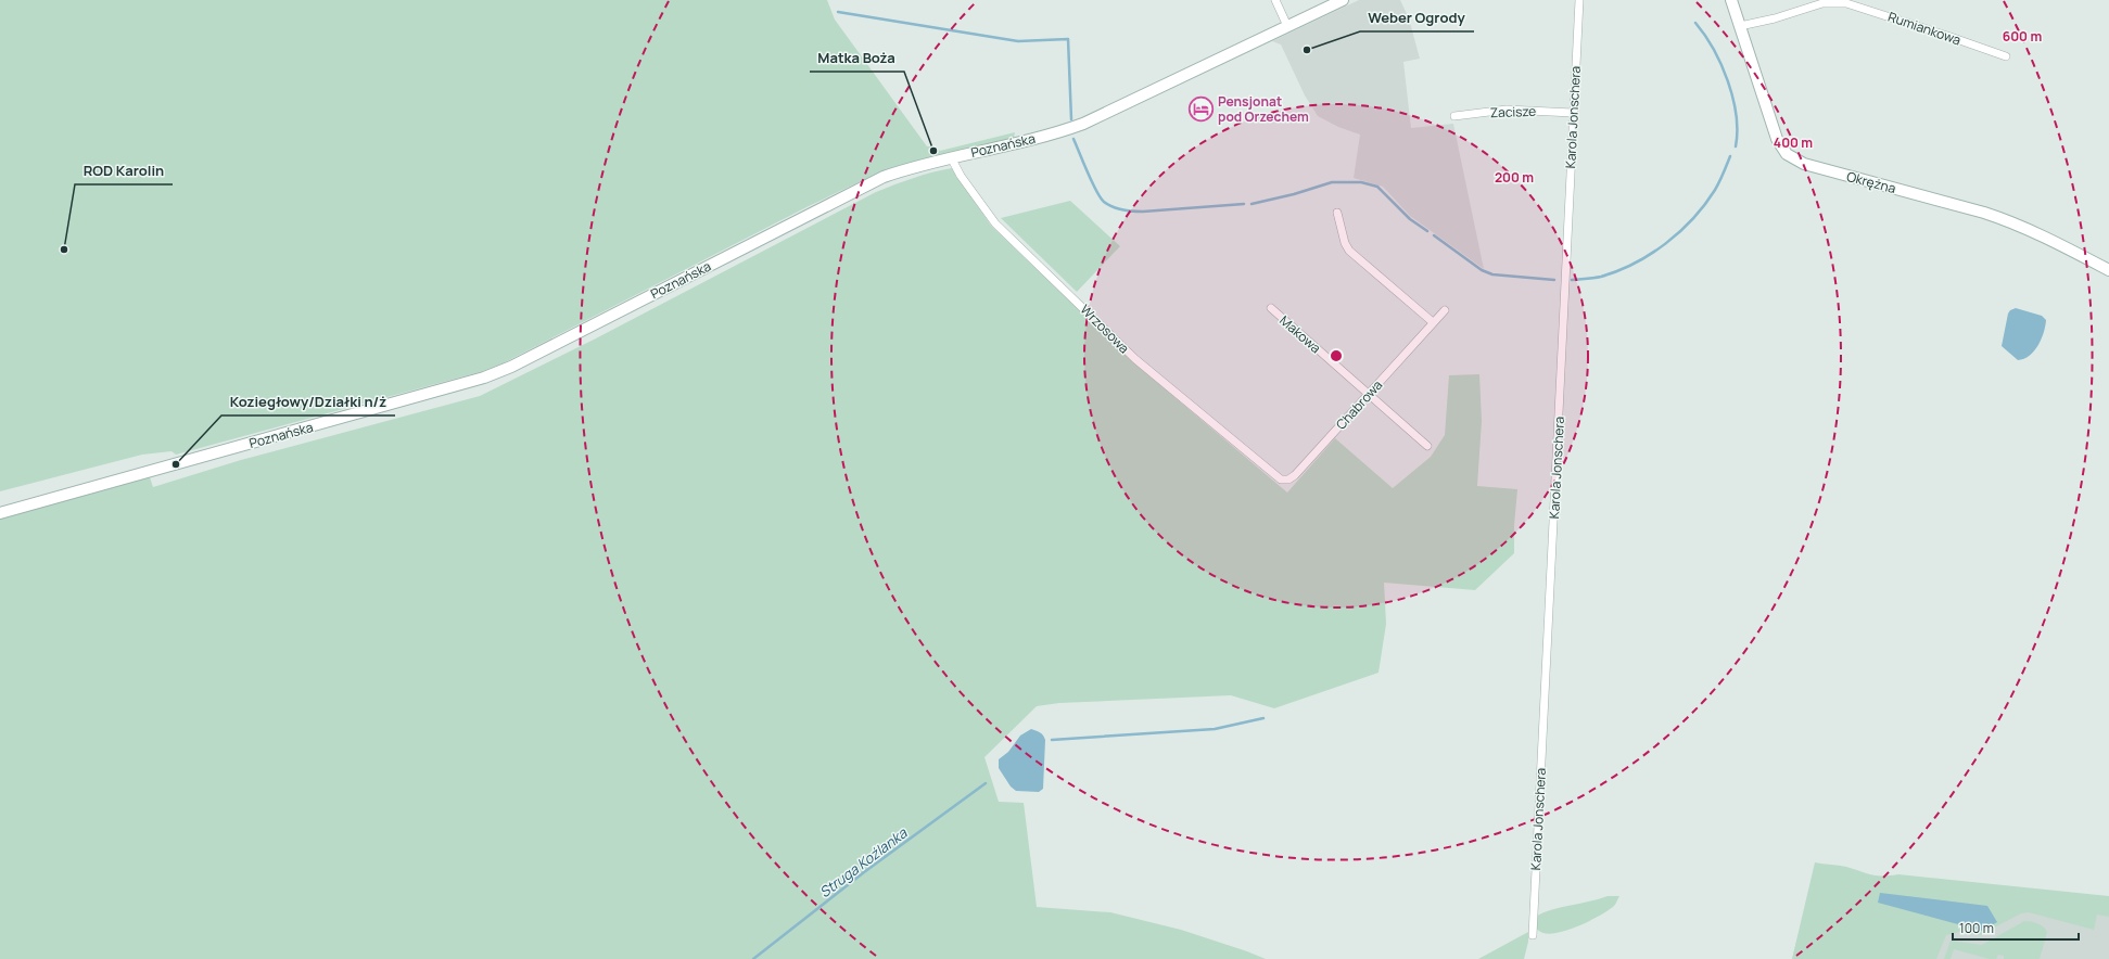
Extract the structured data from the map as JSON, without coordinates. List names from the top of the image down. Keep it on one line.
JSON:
{"streets":{"street":["Rumiankowa","Zacisze","Karola Jonschera","Poznańska","Okrężna","Wrzosowa","Makowa","Chabrowa"]},"crossings":[["Rumiankowa","Okrężna"],["Zacisze","Karola Jonschera"],["Poznańska","Wrzosowa"],["Wrzosowa","Chabrowa"],["Makowa","Chabrowa"]],"water":["Struga Koźlanka"],"places":{"other":["Weber Ogrody","Matka Boża","ROD Karolin","Koziegłowy/Działki n/ż"],"hotel":["Pensjonat pod Orzechem"]},"scale_bar":"100 m","rings":["600 m","400 m","200 m"]}
